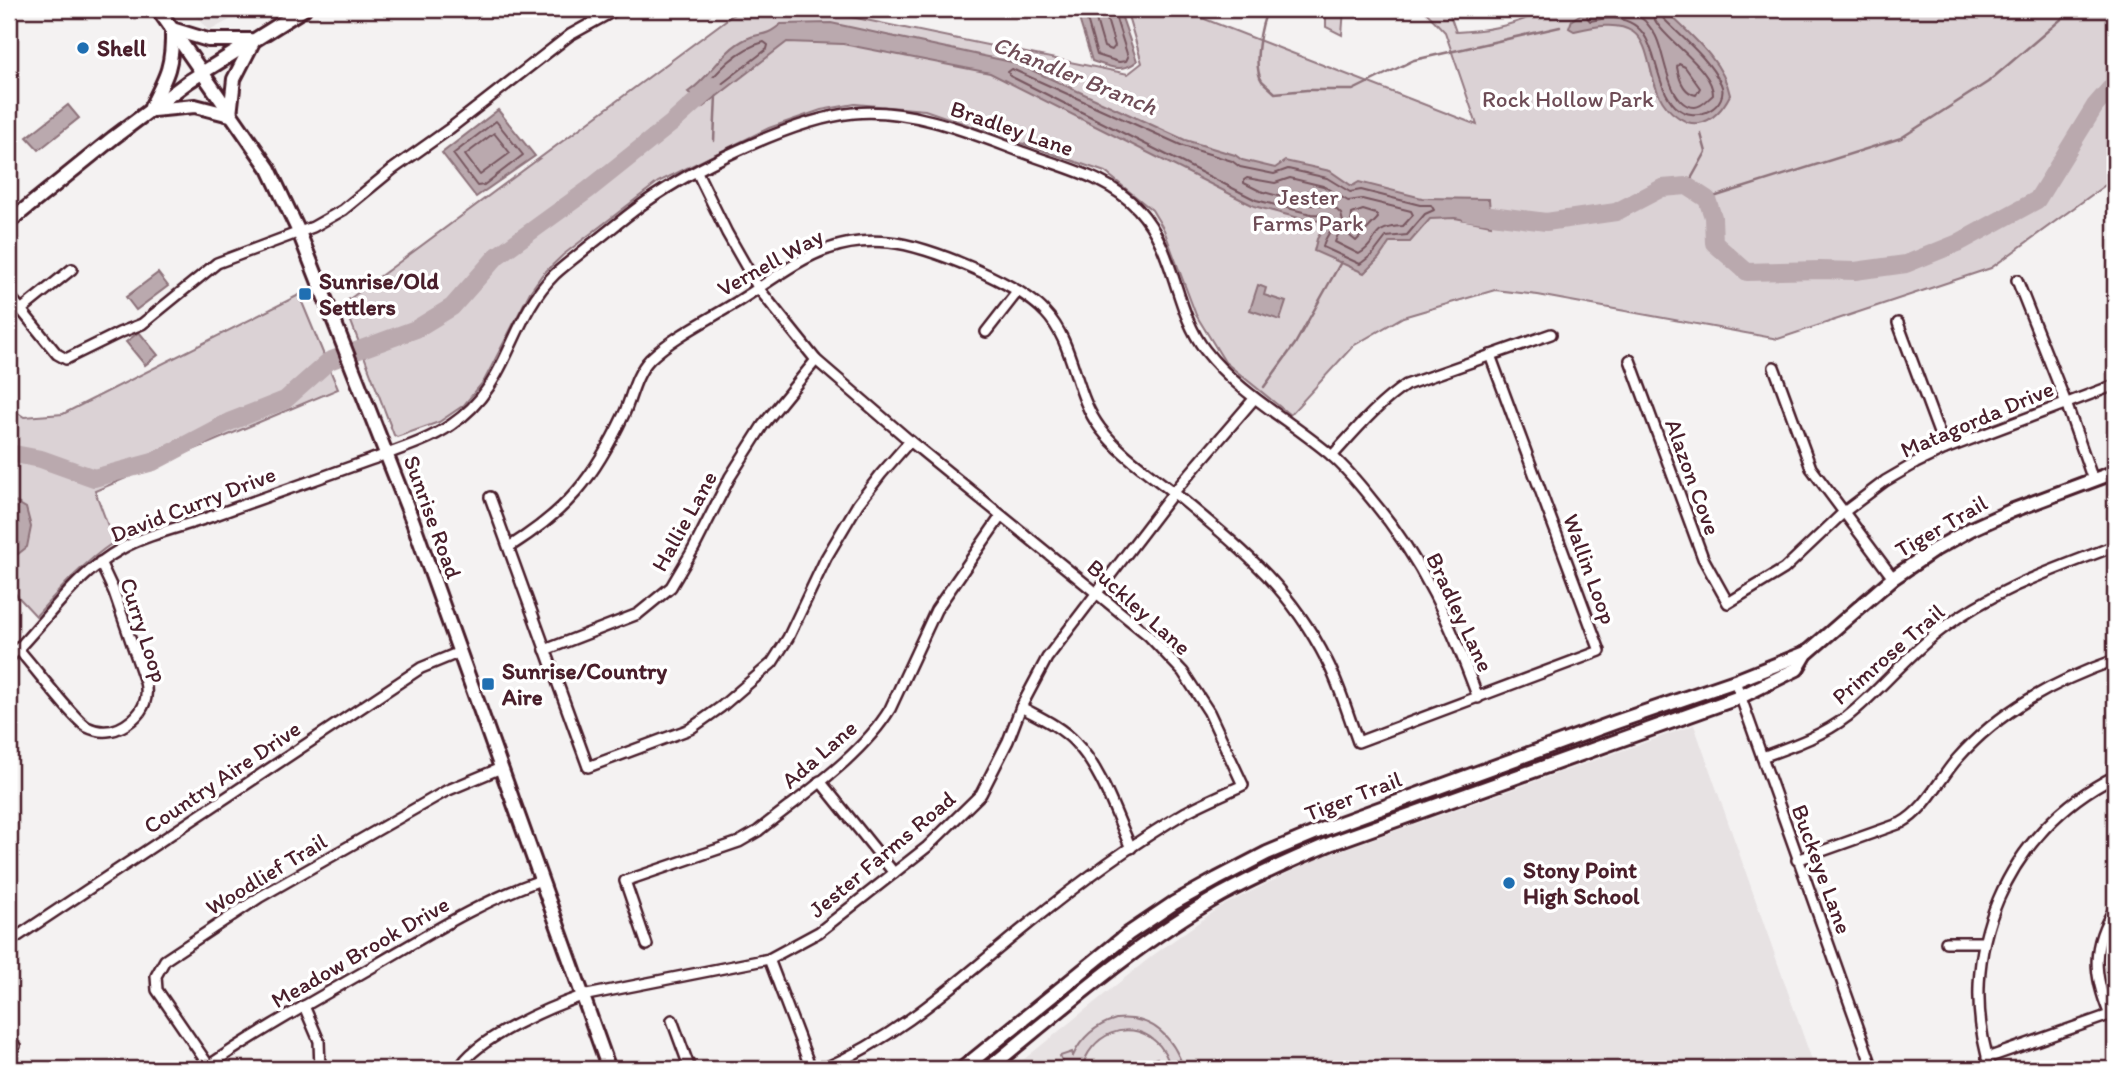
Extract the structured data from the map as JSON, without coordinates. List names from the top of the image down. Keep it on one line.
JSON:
{"streets":{"street":["Bradley Lane","Vernell Way","Matagorda Drive","Alazon Cove","David Curry Drive","Sunrise Road","Hallie Lane","Tiger Trail","Wallin Loop","Buckley Lane","Curry Loop","Primrose Trail","Ada Lane","Country Aire Drive","Jester Farms Road","Buckeye Lane","Woodlief Trail","Meadow Brook Drive"]},"crossings":[["Bradley Lane","David Curry Drive"],["Bradley Lane","Sunrise Road"],["Bradley Lane","Wallin Loop"],["Bradley Lane","Buckley Lane"],["Bradley Lane","Jester Farms Road"],["Vernell Way","Wallin Loop"],["Vernell Way","Buckley Lane"],["Vernell Way","Jester Farms Road"],["Matagorda Drive","Alazon Cove"],["David Curry Drive","Sunrise Road"],["David Curry Drive","Curry Loop"],["Sunrise Road","Country Aire Drive"],["Sunrise Road","Jester Farms Road"],["Sunrise Road","Woodlief Trail"],["Sunrise Road","Meadow Brook Drive"],["Hallie Lane","Buckley Lane"],["Tiger Trail","Buckeye Lane"],["Wallin Loop","Jester Farms Road"],["Buckley Lane","Ada Lane"],["Buckley Lane","Jester Farms Road"],["Primrose Trail","Buckeye Lane"],["Woodlief Trail","Meadow Brook Drive"]],"water":["Chandler Branch"],"parks":["Rock Hollow Park","Jester Farms Park"],"places":{"other":["Shell","Stony Point High School"],"transit":["Sunrise/Old Settlers","Sunrise/Country Aire"]}}
